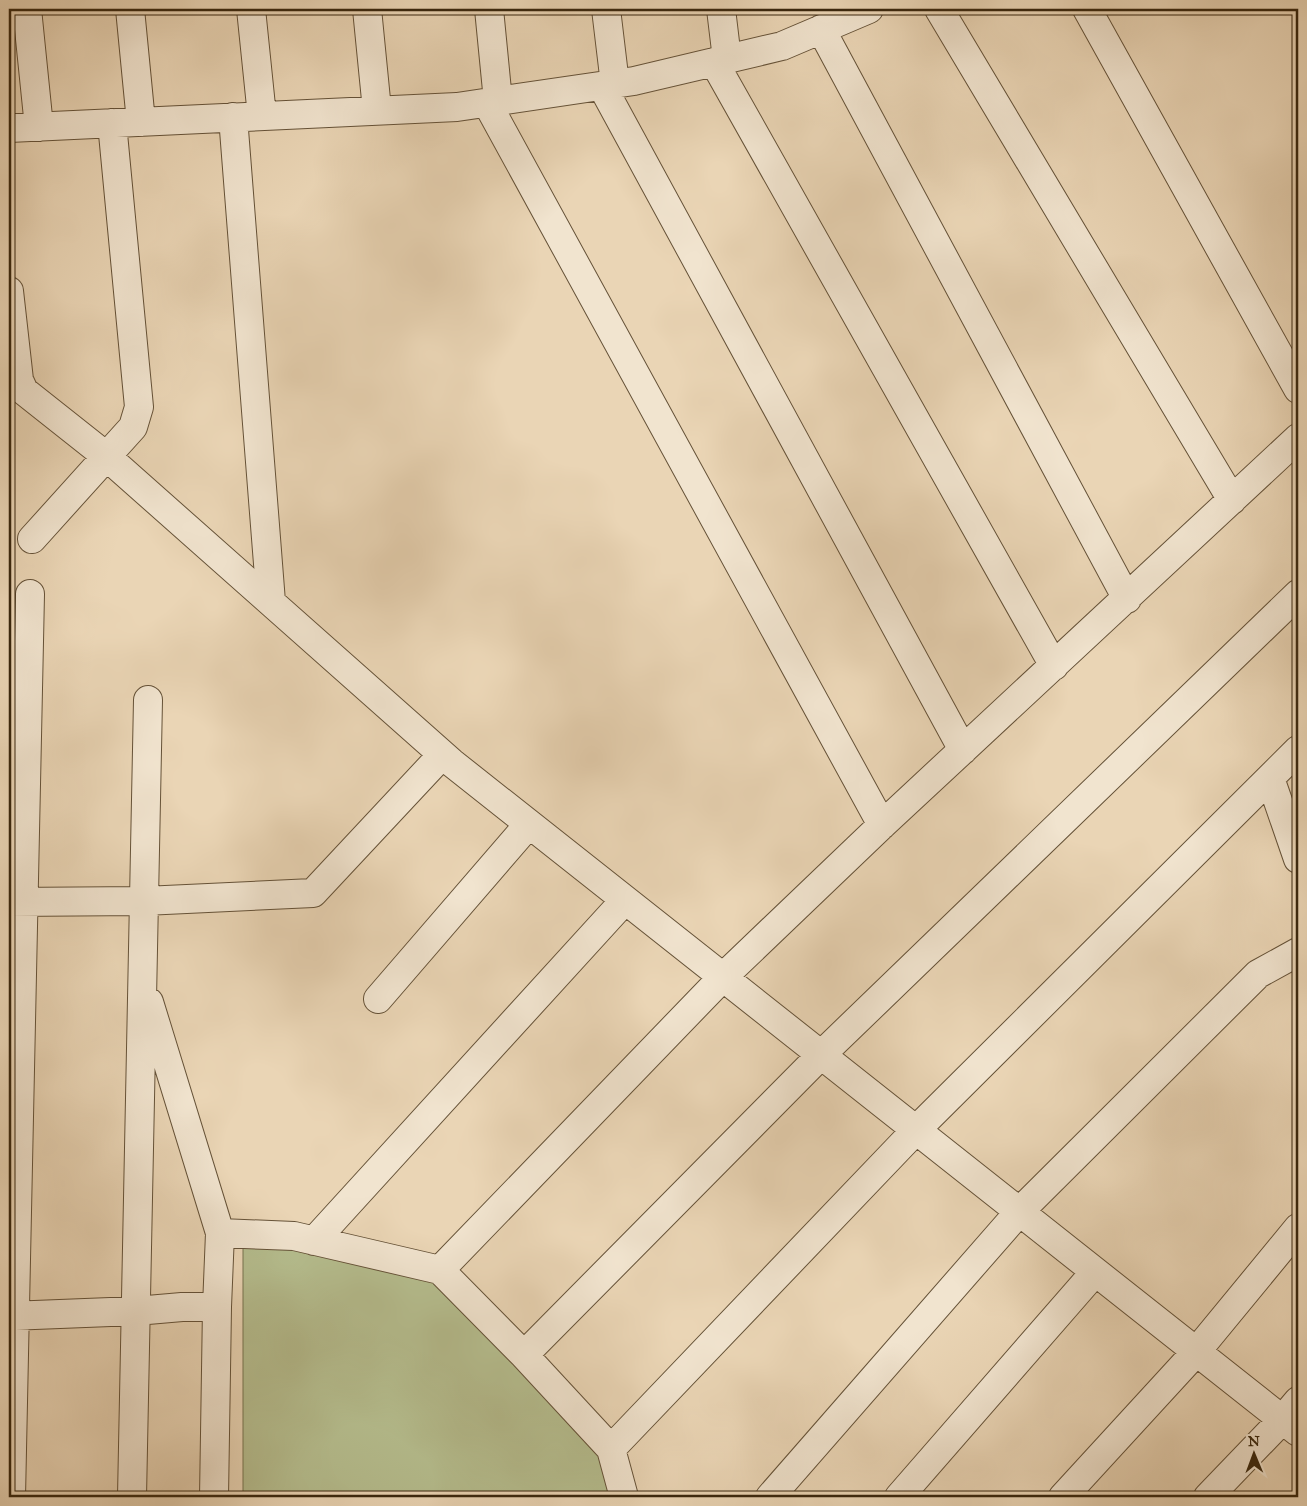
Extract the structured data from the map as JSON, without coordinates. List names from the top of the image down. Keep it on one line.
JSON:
{"north":"top"}
